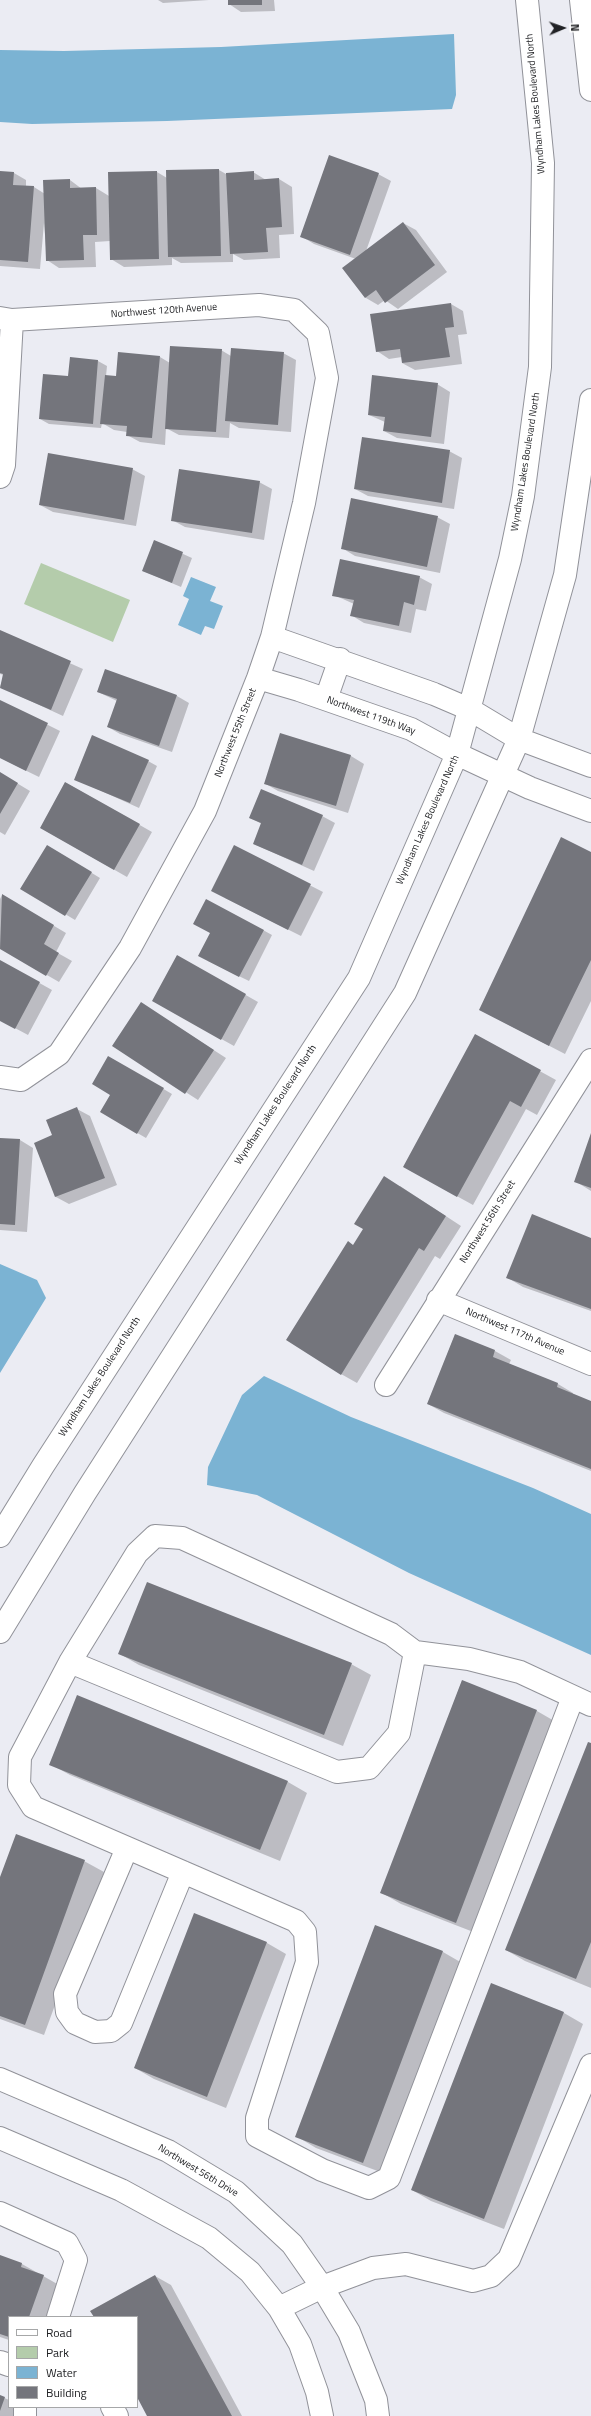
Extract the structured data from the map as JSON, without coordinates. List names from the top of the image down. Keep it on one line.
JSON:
{"streets":{"street":["Wyndham Lakes Boulevard North","Northwest 120th Avenue","Northwest 119th Way","Northwest 55th Street","Northwest 56th Street","Northwest 117th Avenue","Northwest 56th Drive"]},"crossings":[["Wyndham Lakes Boulevard North","Northwest 119th Way"],["Northwest 120th Avenue","Northwest 55th Street"],["Northwest 119th Way","Northwest 55th Street"],["Northwest 56th Street","Northwest 117th Avenue"]],"legend":["Road","Park","Water","Building"],"north":"right"}
